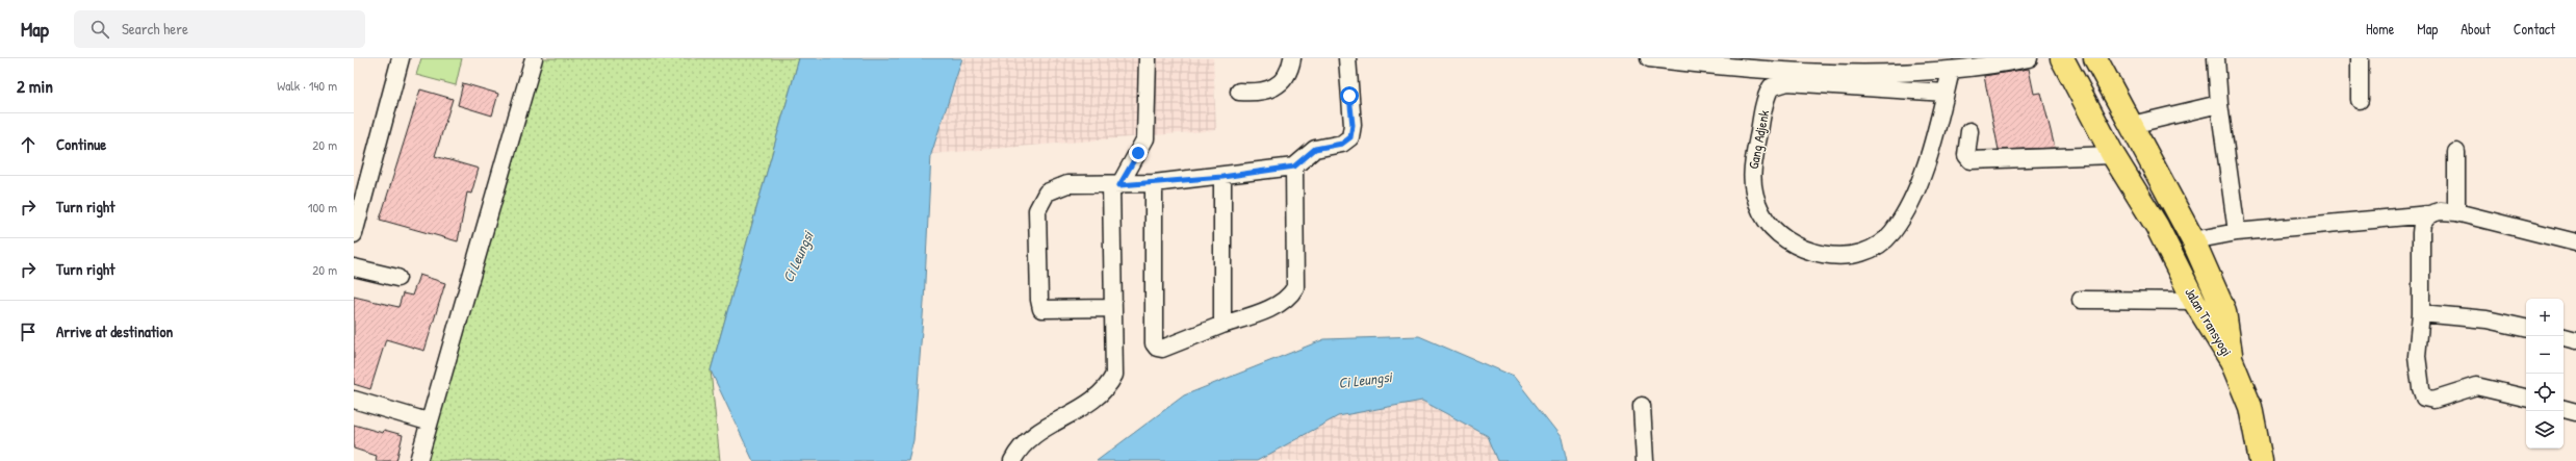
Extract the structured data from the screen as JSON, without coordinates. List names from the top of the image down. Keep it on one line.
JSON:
{"streets":{"highway":["Jalan Transyogi"],"street":["Gang Adjenk"]},"water":["Ci Leungsi"],"page":{"header":"Map","search":"Search here","nav":["Home","Map","About","Contact"],"heading":["2 min","Walk · 140 m"],"list":[["Continue","20 m"],["Turn right","100 m"],["Turn right","20 m"],"Arrive at destination"],"map_buttons":["+","−"]}}
